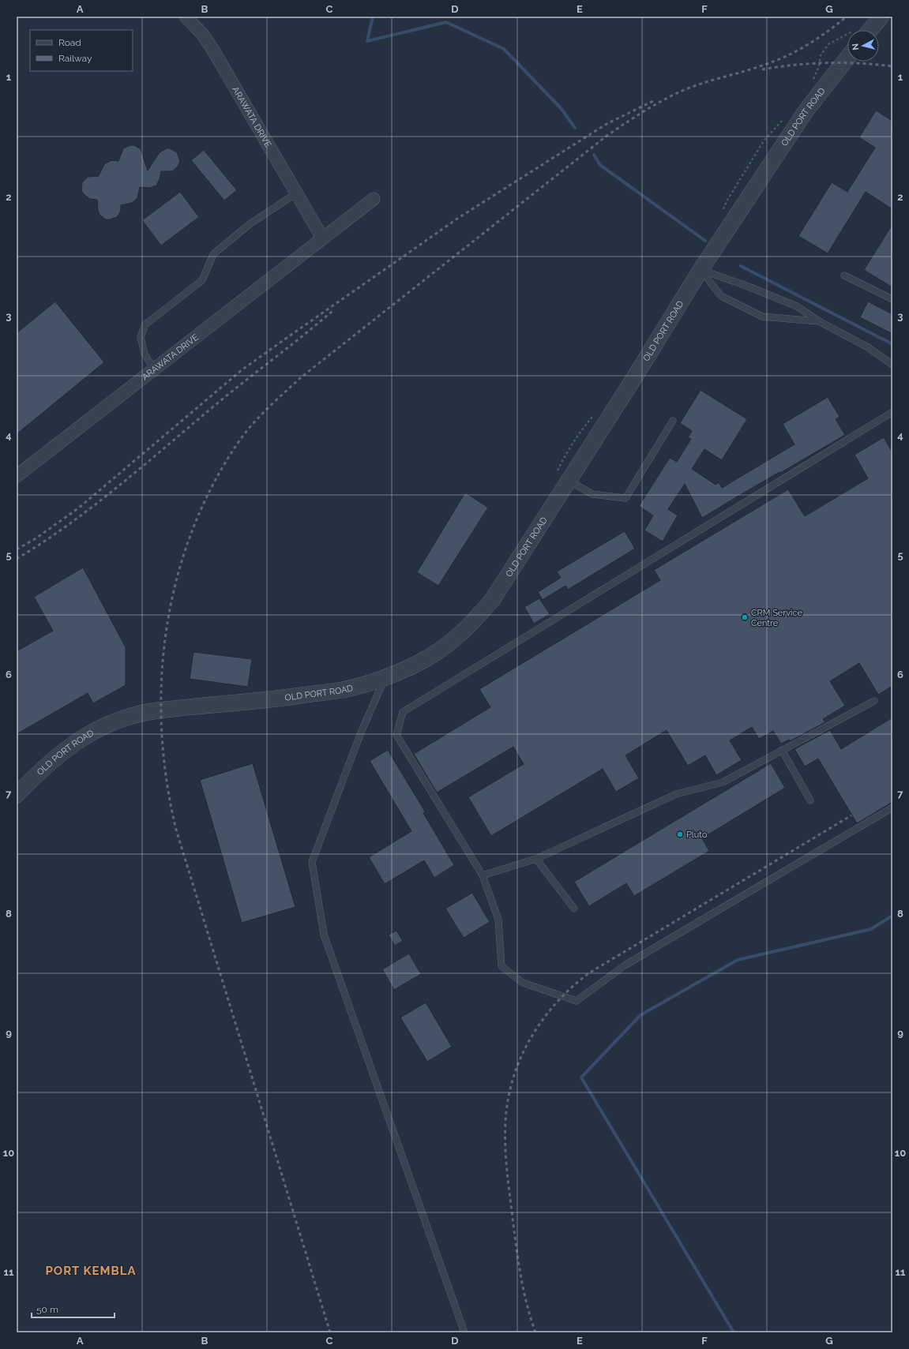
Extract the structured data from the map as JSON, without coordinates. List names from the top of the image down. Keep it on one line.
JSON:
{"streets":{"street":["ARAWATA DRIVE","OLD PORT ROAD"]},"districts":["PORT KEMBLA"],"places":["CRM Service Centre","Pluto"],"legend":["Road","Railway"],"scale_bar":"50 m","north":"left","grid":{"columns":["A","B","C","D","E","F","G"],"rows":["1","2","3","4","5","6","7","8","9","10","11"]}}
